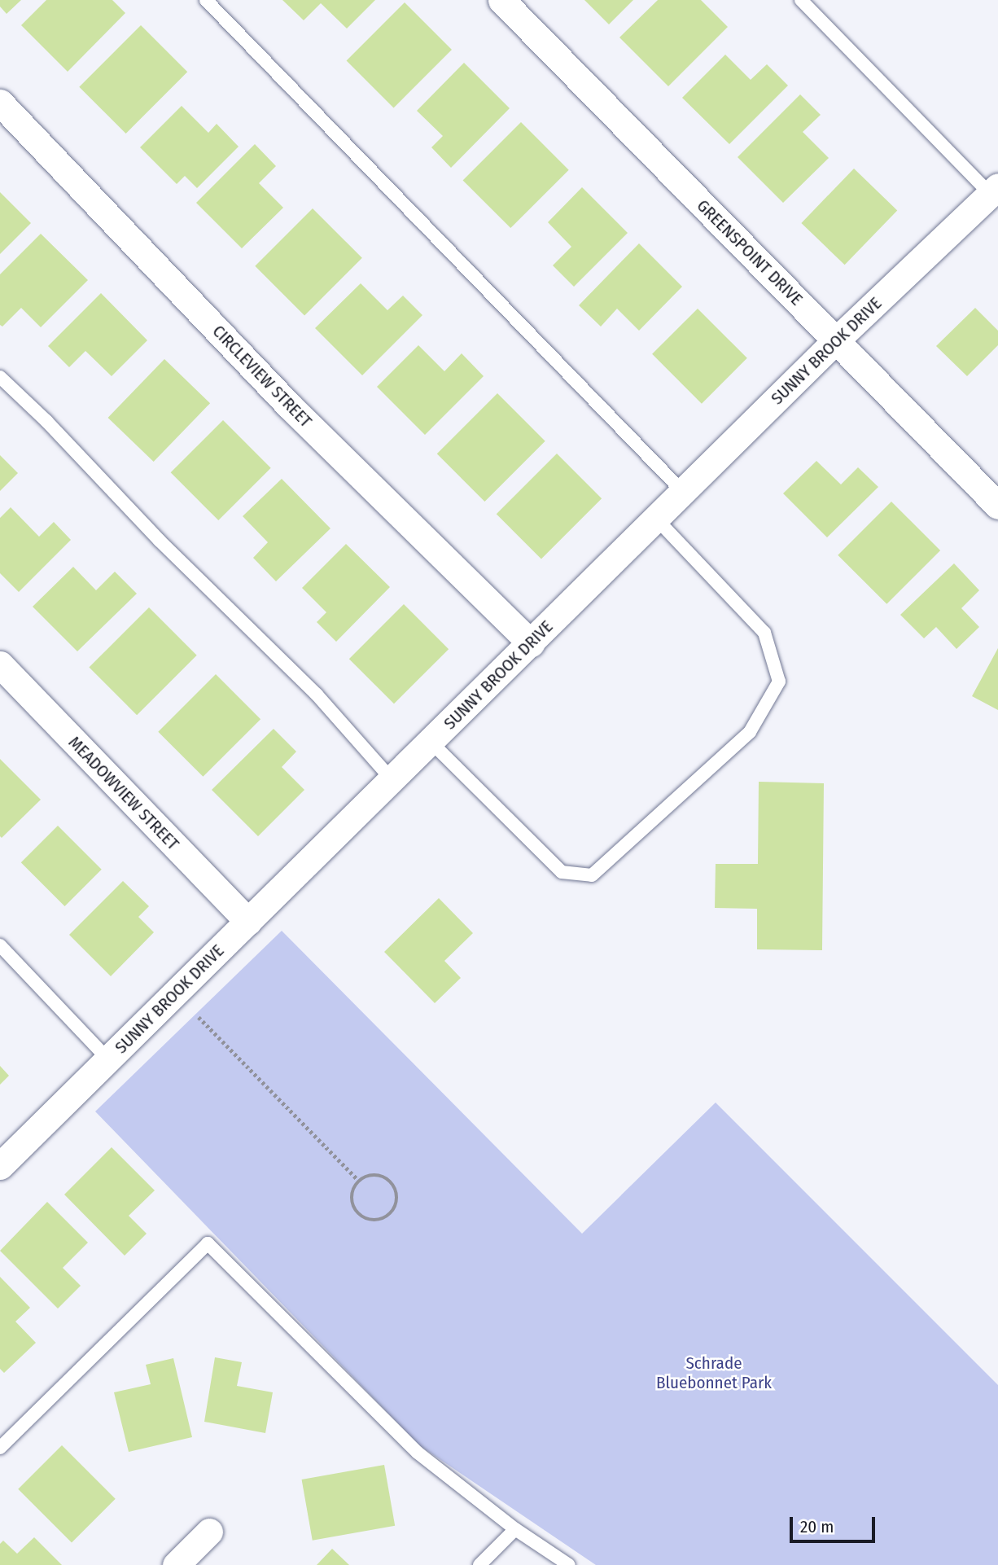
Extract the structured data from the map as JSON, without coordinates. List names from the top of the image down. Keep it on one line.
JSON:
{"streets":{"street":["GREENSPOINT DRIVE","SUNNY BROOK DRIVE","CIRCLEVIEW STREET","MEADOWVIEW STREET"]},"crossings":[["GREENSPOINT DRIVE","SUNNY BROOK DRIVE"],["SUNNY BROOK DRIVE","CIRCLEVIEW STREET"],["SUNNY BROOK DRIVE","MEADOWVIEW STREET"]],"parks":["Schrade Bluebonnet Park"],"scale_bar":"20 m"}
